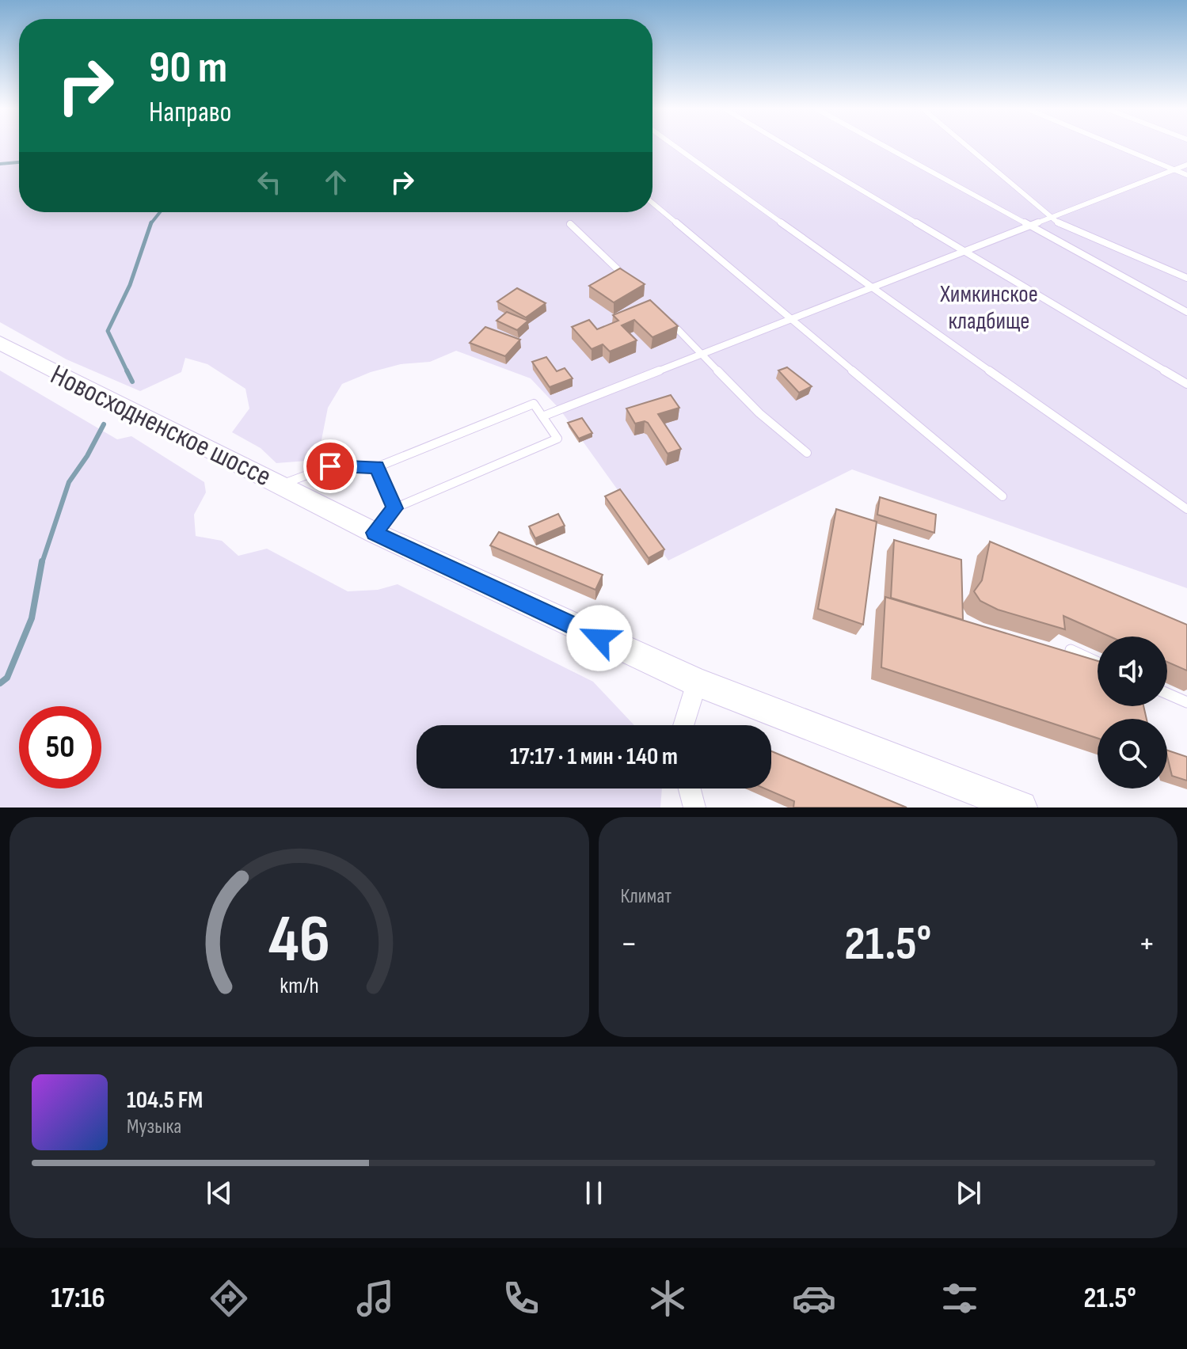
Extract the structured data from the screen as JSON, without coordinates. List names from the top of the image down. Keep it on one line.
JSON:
{"streets":{"main road":["Новосходненское шоссе"]},"parks":["Химкинское кладбище"],"page":{"turn":["90 m","Направо"],"limit":"50","trip":"17:17 · 1 мин · 140 m","tile":"Климат","heat":["−","21.5°","+"],"song":["104.5 FM","Музыка"],"tabs":["17:16","21.5°"],"gauge":["46","km/h"]}}
